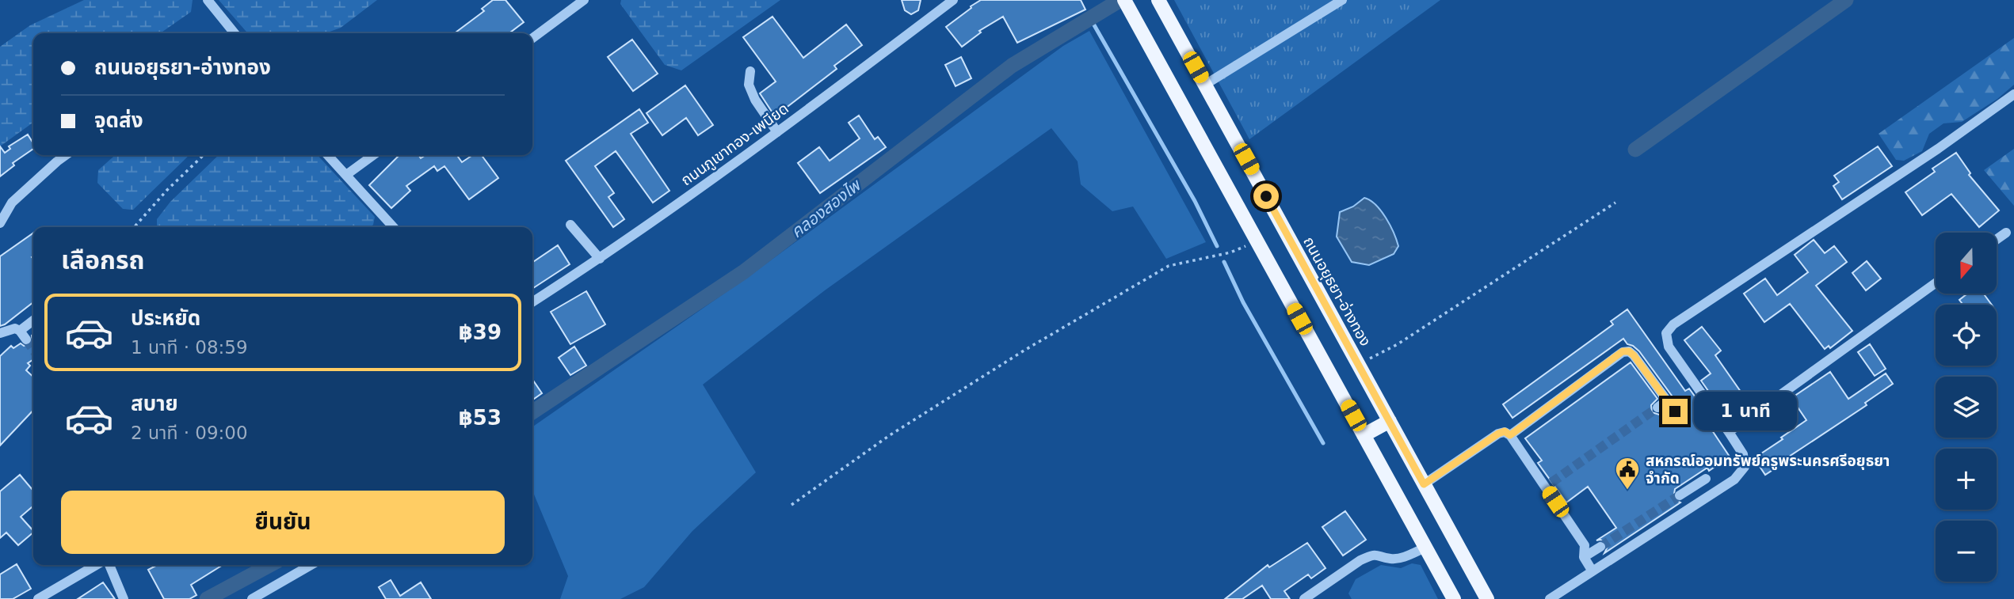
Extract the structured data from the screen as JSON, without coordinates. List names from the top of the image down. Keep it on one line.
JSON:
{"streets":{"main road":["ถนนอยุธยา-อ่างทอง"],"street":["ถนนภูเขาทอง-เพนียด"]},"water":["คลองสองไพ"],"places":{"public building":["สหกรณ์ออมทรัพย์ครูพระนครศรีอยุธยา จำกัด"]},"north":"bottom","page":{"banner":["ถนนอยุธยา-อ่างทอง","จุดส่ง"],"heading":"เลือกรถ","map_buttons":["+","−"],"list":[{"name":"ประหยัด","note":"1 นาที · 08:59","value":"฿39"},{"name":"สบาย","note":"2 นาที · 09:00","value":"฿53"}],"bubble":"1 นาที","buttons":"ยืนยัน"}}
